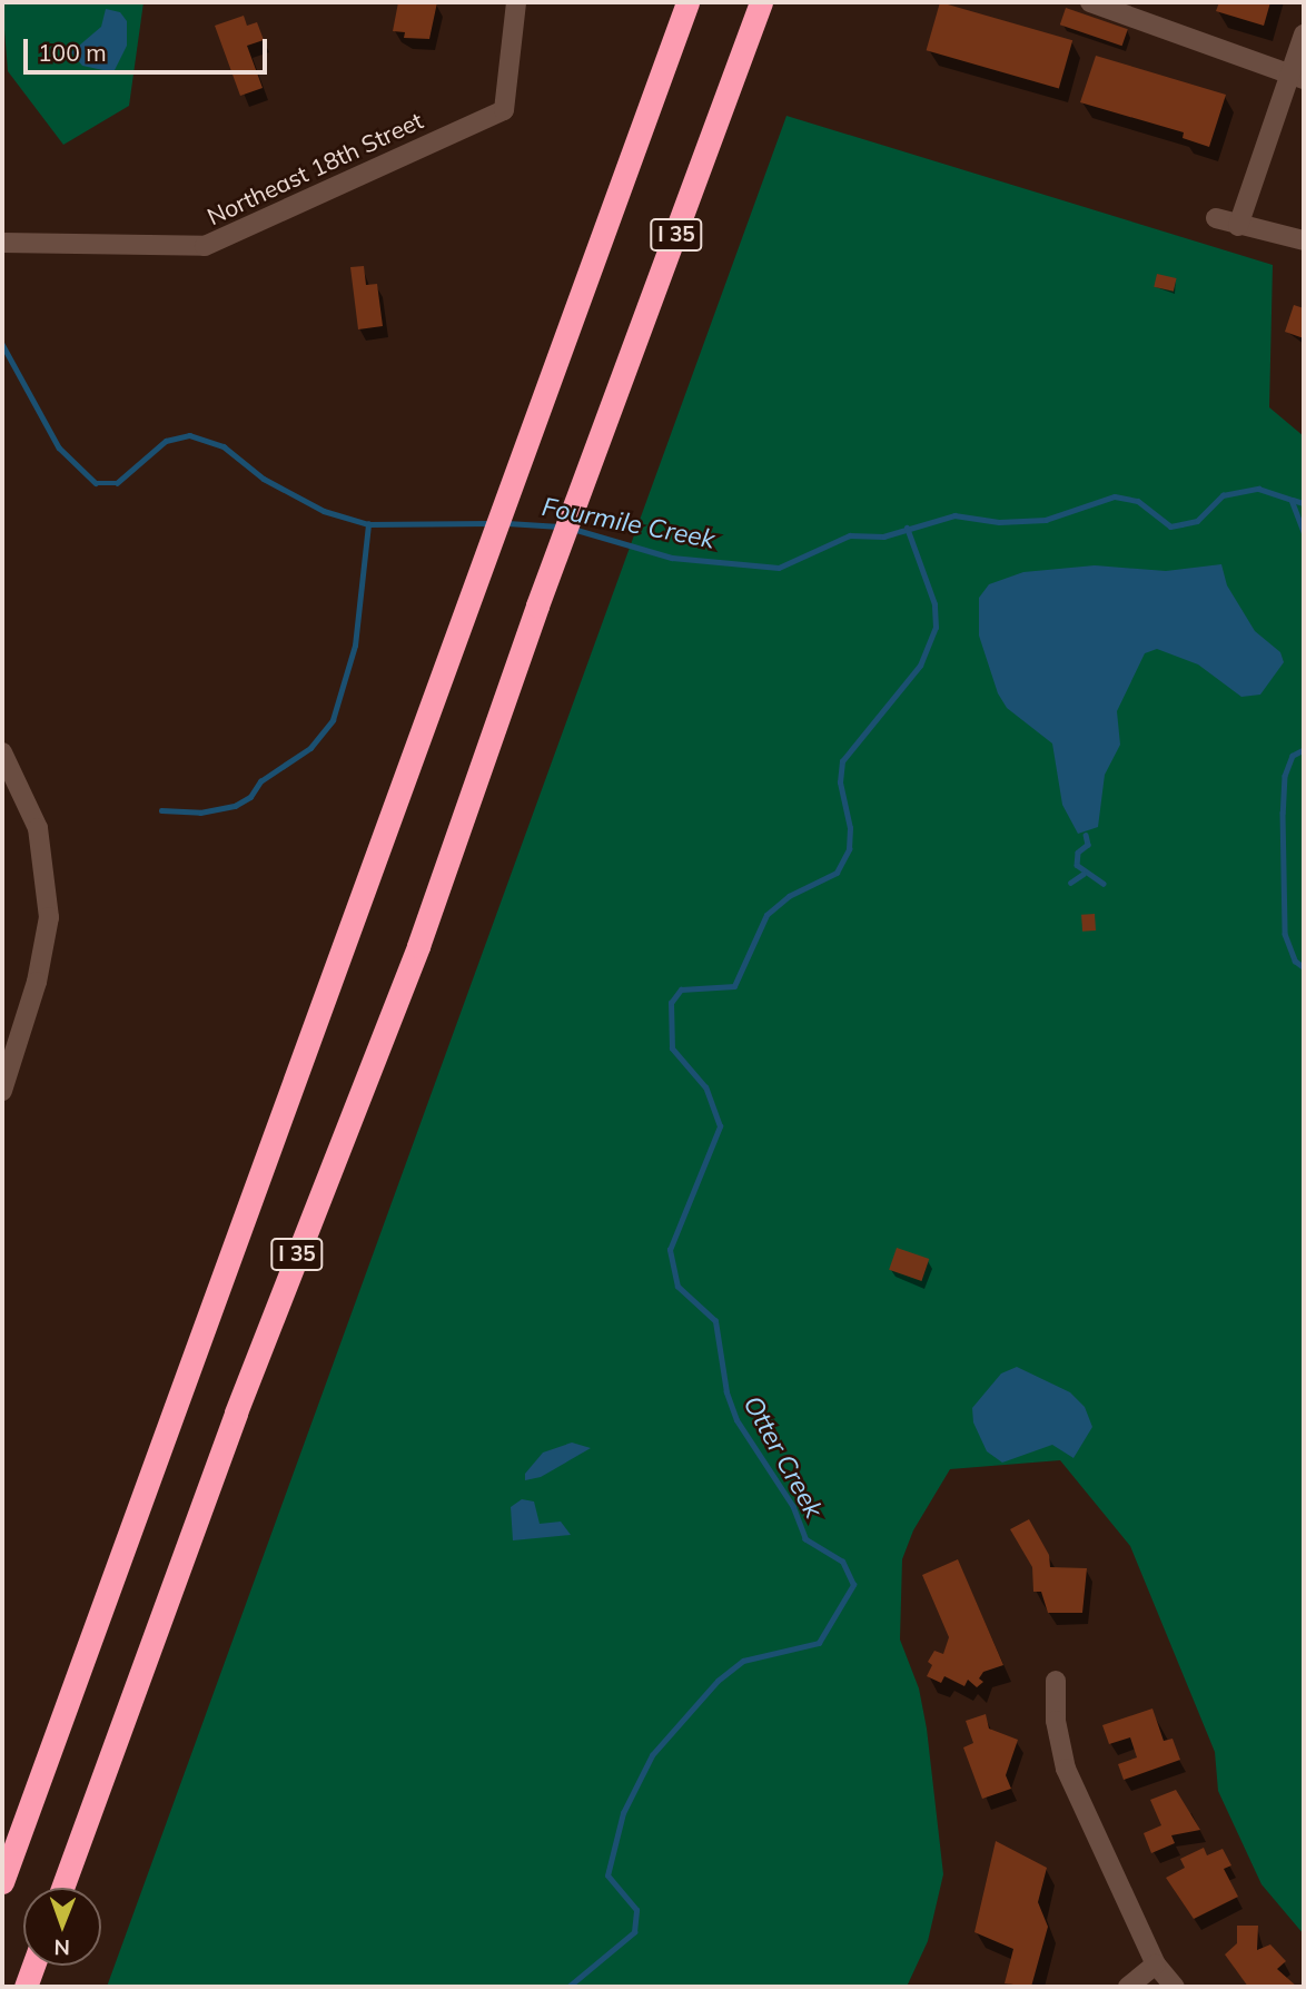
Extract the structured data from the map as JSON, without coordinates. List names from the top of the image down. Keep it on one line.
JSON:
{"streets":{"highway":["I 35"],"street":["Northeast 18th Street"]},"water":["Fourmile Creek","Otter Creek"],"scale_bar":"100 m","north":"bottom"}
